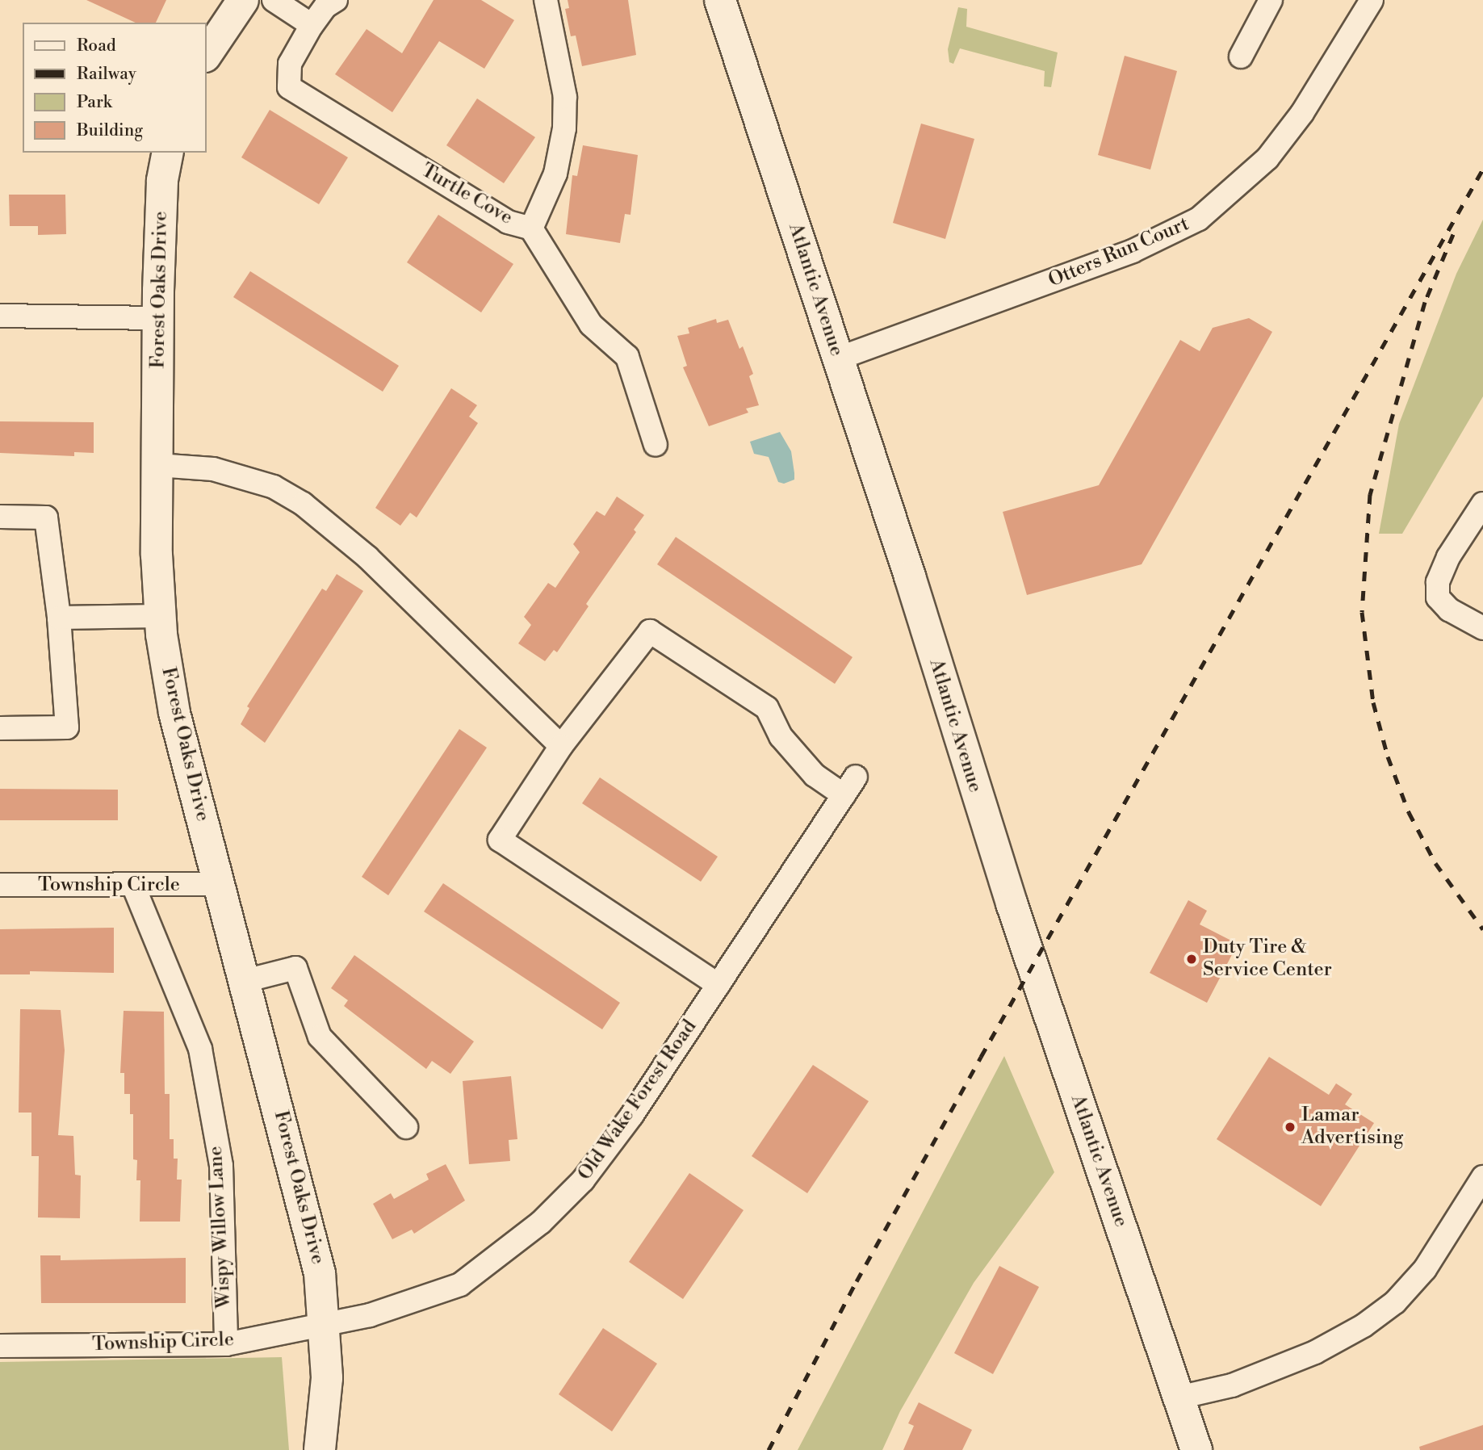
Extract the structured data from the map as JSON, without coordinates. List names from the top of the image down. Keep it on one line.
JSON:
{"streets":{"main road":["Forest Oaks Drive","Atlantic Avenue"],"street":["Turtle Cove","Otters Run Court","Township Circle","Old Wake Forest Road","Wispy Willow Lane"]},"crossings":[["Otters Run Court","Atlantic Avenue"],["Forest Oaks Drive","Township Circle"],["Forest Oaks Drive","Old Wake Forest Road"],["Township Circle","Old Wake Forest Road"],["Township Circle","Wispy Willow Lane"]],"places":["Duty Tire & Service Center","Lamar Advertising"],"legend":["Road","Railway","Park","Building"]}
